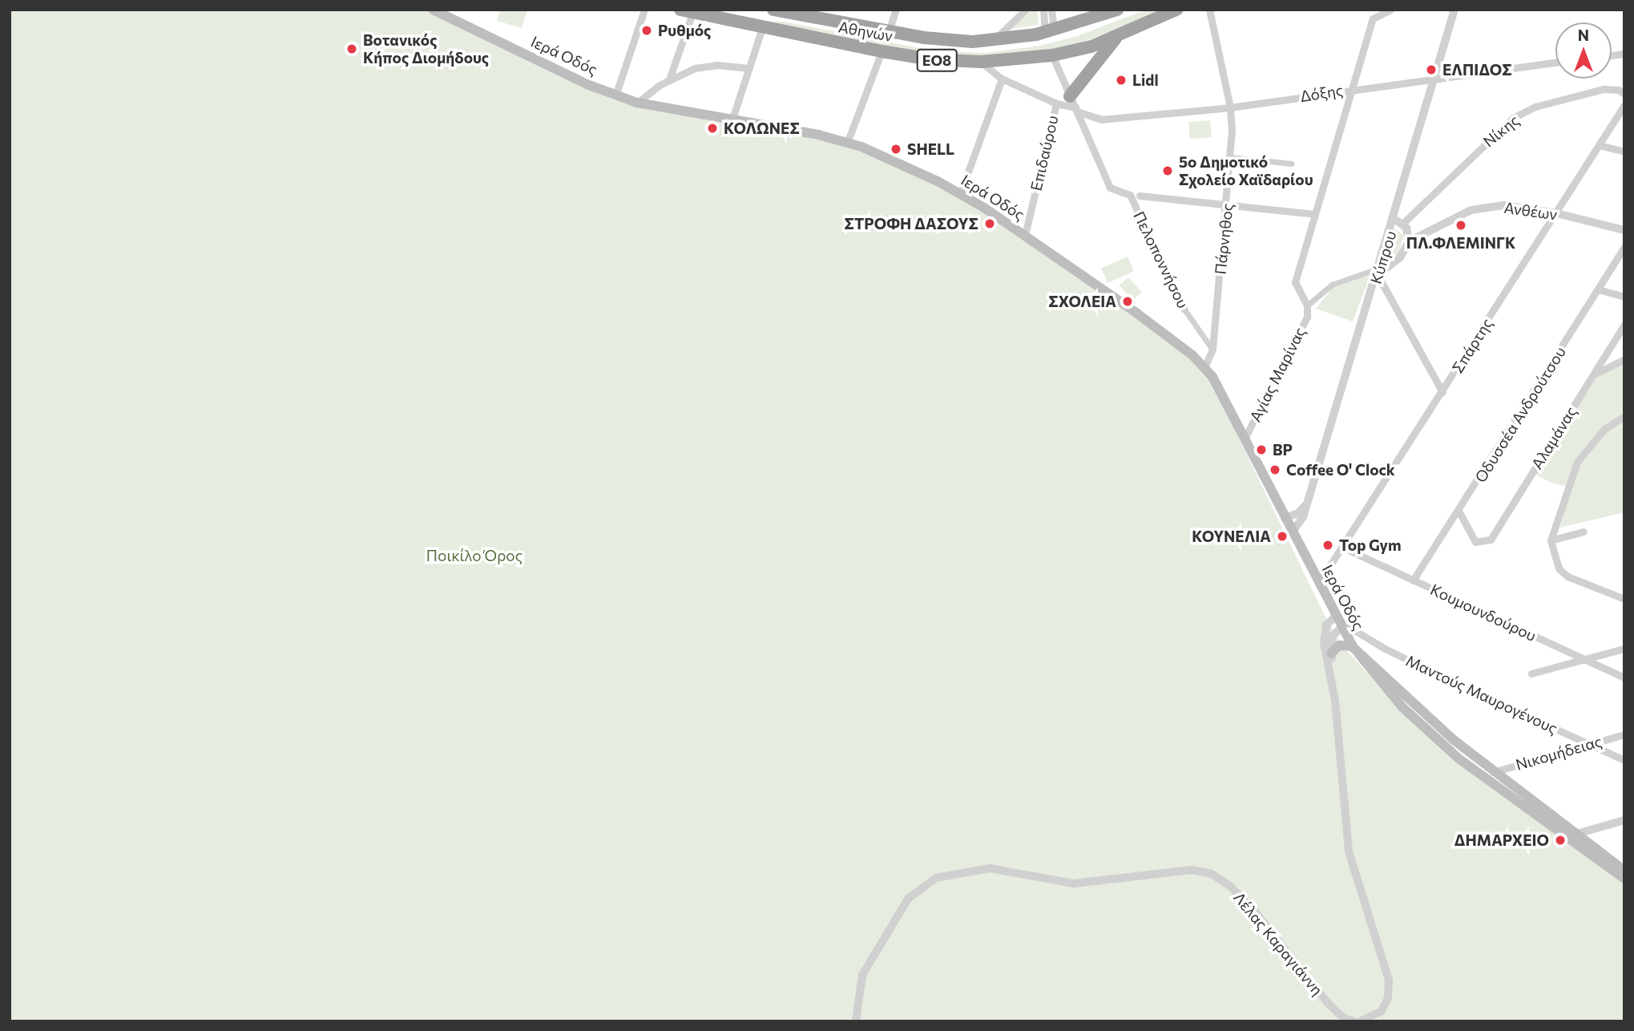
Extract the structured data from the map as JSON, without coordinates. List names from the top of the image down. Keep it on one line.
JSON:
{"streets":{"highway":["Αθηνών","ΕΟ8"],"main road":["Ιερά Οδός"],"street":["Δόξης","Νίκης","Επιδαύρου","Ανθέων","Πάρνηθος","Κύπρου","Πελοποννήσου","Σπάρτης","Αγίας Μαρίνας","Οδυσσέα Ανδρούτσου","Αλαμάνας","Κουμουνδούρου","Μαντούς Μαυρογένους","Νικομήδειας","Λέλας Καραγιάννη"]},"crossings":[["Αθηνών","Πελοποννήσου"],["Ιερά Οδός","Επιδαύρου"],["Ιερά Οδός","Πάρνηθος"],["Ιερά Οδός","Κύπρου"],["Ιερά Οδός","Σπάρτης"],["Ιερά Οδός","Αγίας Μαρίνας"],["Ιερά Οδός","Μαντούς Μαυρογένους"],["Ιερά Οδός","Νικομήδειας"],["Δόξης","Πάρνηθος"],["Δόξης","Κύπρου"],["Δόξης","Πελοποννήσου"],["Ανθέων","Κύπρου"],["Ανθέων","Σπάρτης"],["Πάρνηθος","Πελοποννήσου"],["Σπάρτης","Κουμουνδούρου"],["Οδυσσέα Ανδρούτσου","Αλαμάνας"],["Οδυσσέα Ανδρούτσου","Κουμουνδούρου"],["Μαντούς Μαυρογένους","Νικομήδειας"]],"parks":["Ποικίλο Όρος"],"places":["Ρυθμός","Βοτανικός Κήπος Διομήδους","ΕΛΠΙΔΟΣ","Lidl","ΚΟΛΩΝΕΣ","SHELL","5ο Δημοτικό Σχολείο Χαϊδαρίου","ΣΤΡΟΦΗ ΔΑΣΟΥΣ","ΠΛ.ΦΛΕΜΙΝΓΚ","ΣΧΟΛΕΙΑ","BP","Coffee O' Clock","ΚΟΥΝΕΛΙΑ","Top Gym","ΔΗΜΑΡΧΕΙΟ"],"north":"top"}
